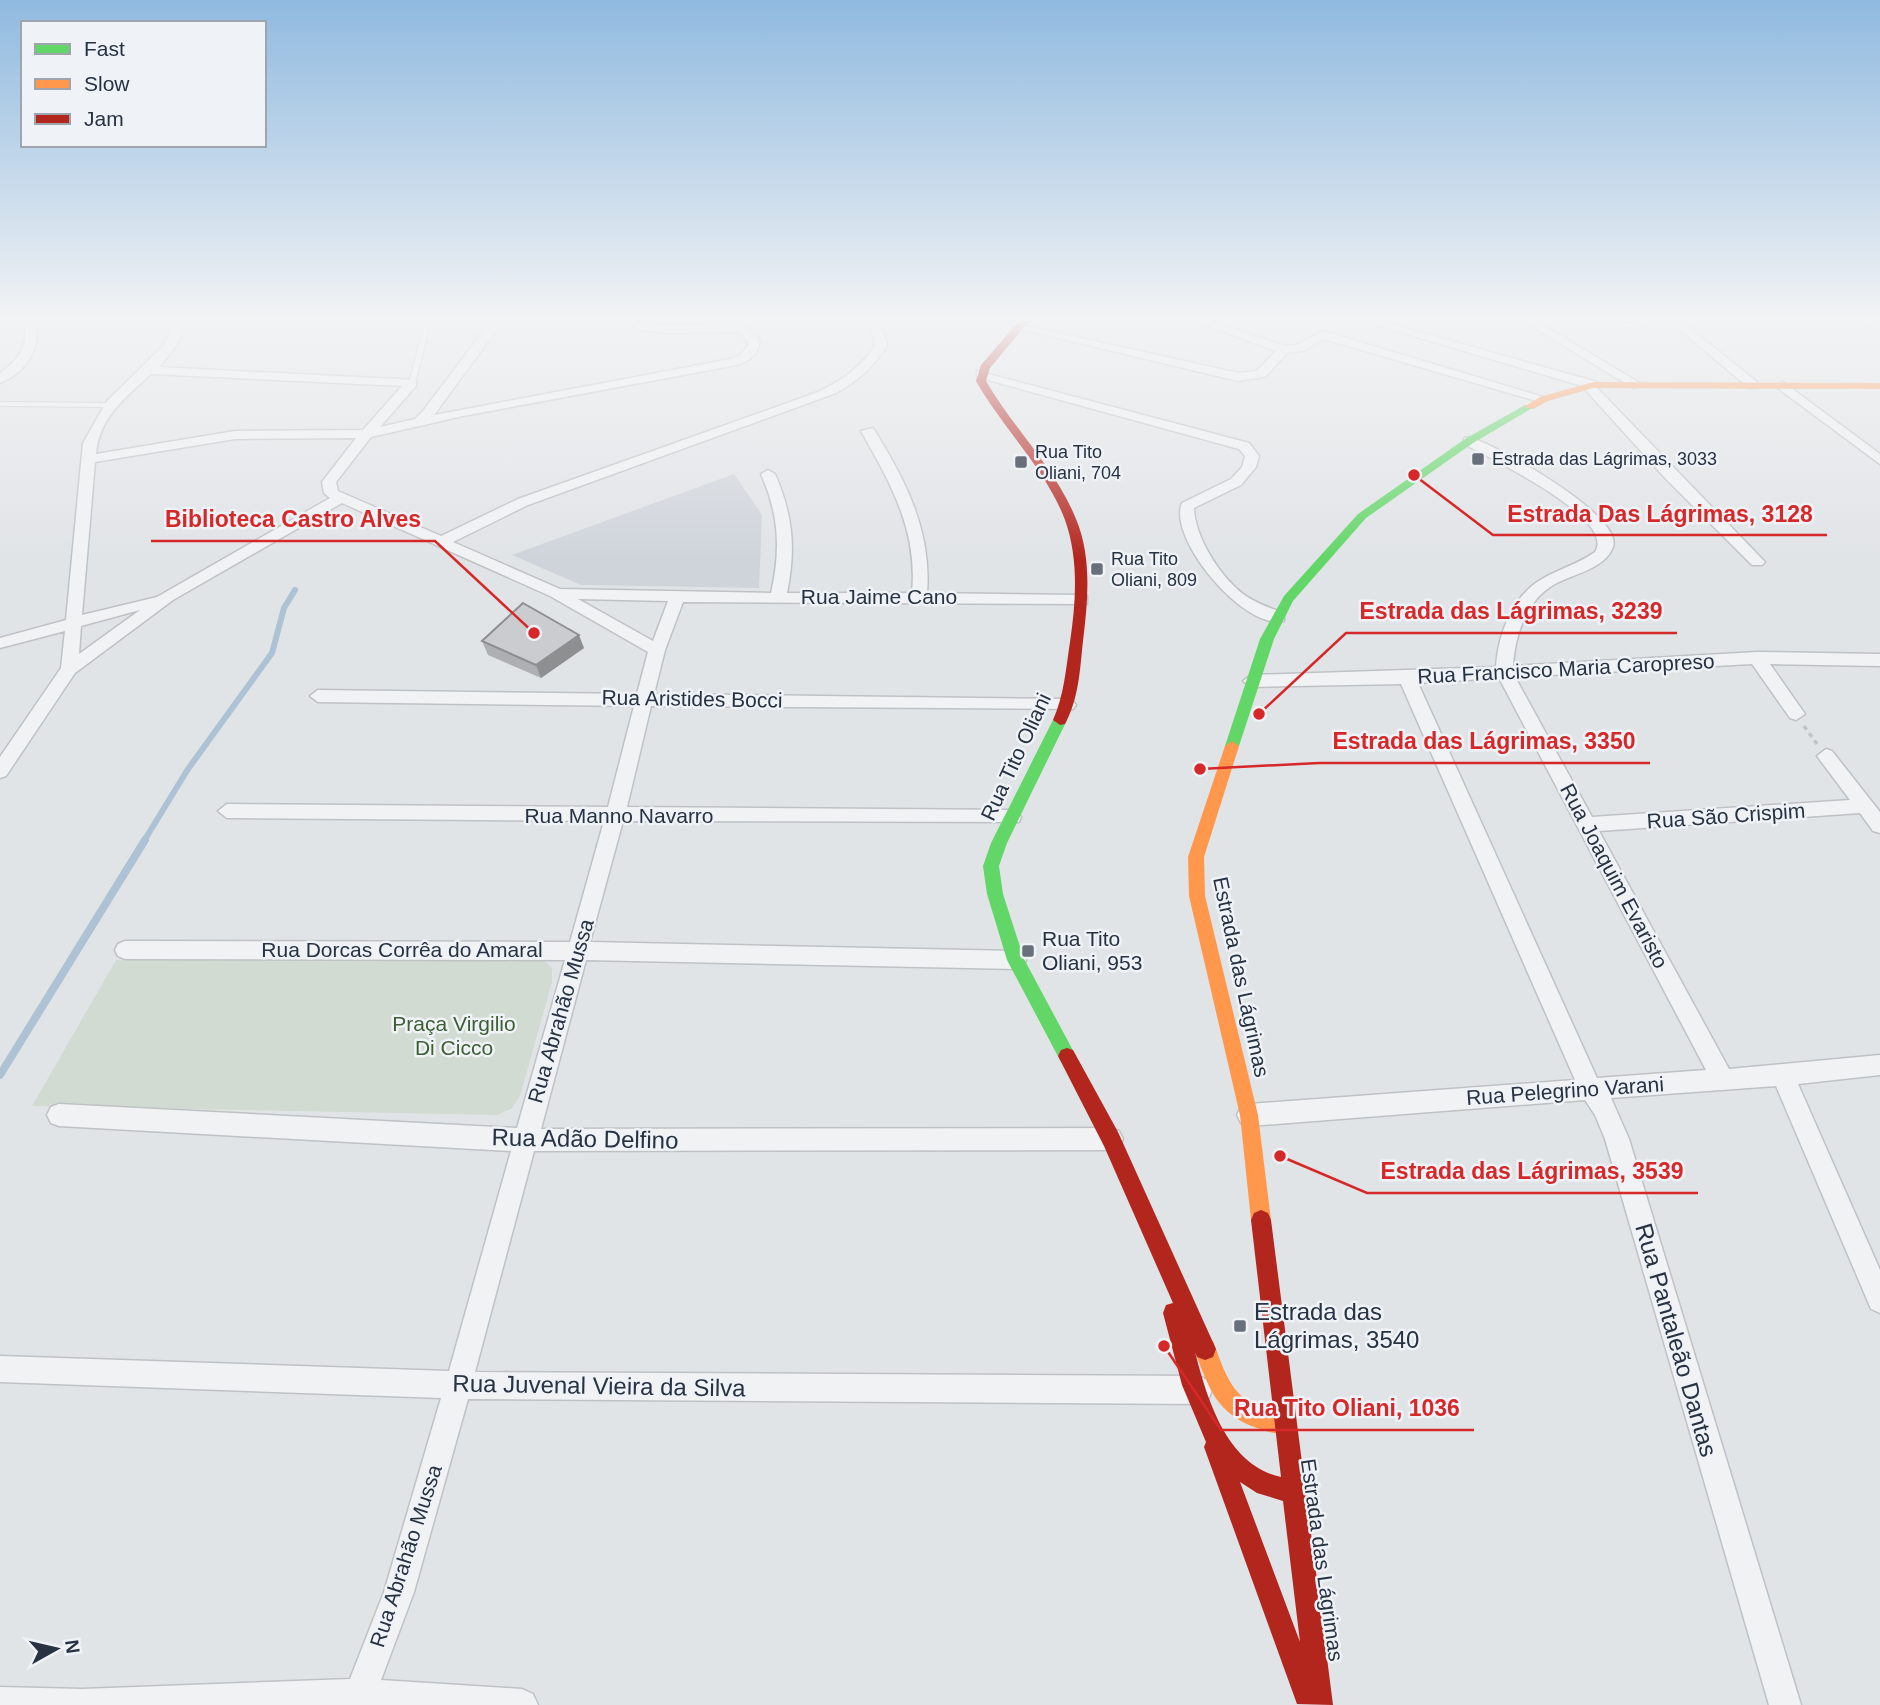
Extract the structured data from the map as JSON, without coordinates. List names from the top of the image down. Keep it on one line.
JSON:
{"streets":{"main road":["Rua Tito Oliani","Estrada das Lágrimas"],"street":["Rua Jaime Cano","Rua Francisco Maria Caropreso","Rua Aristides Bocci","Rua Manno Navarro","Rua São Crispim","Rua Joaquim Evaristo","Rua Dorcas Corrêa do Amaral","Rua Abrahão Mussa","Rua Pelegrino Varani","Rua Adão Delfino","Rua Pantaleão Dantas","Rua Juvenal Vieira da Silva"]},"crossings":[["Rua Jaime Cano","Rua Tito Oliani"],["Rua Jaime Cano","Rua Abrahão Mussa"],["Rua Francisco Maria Caropreso","Rua Joaquim Evaristo"],["Rua Francisco Maria Caropreso","Estrada das Lágrimas"],["Rua Francisco Maria Caropreso","Rua Pantaleão Dantas"],["Rua Aristides Bocci","Rua Tito Oliani"],["Rua Aristides Bocci","Rua Abrahão Mussa"],["Rua Tito Oliani","Rua Manno Navarro"],["Rua Tito Oliani","Rua Dorcas Corrêa do Amaral"],["Rua Tito Oliani","Estrada das Lágrimas"],["Rua Tito Oliani","Rua Adão Delfino"],["Rua Tito Oliani","Rua Juvenal Vieira da Silva"],["Rua Manno Navarro","Rua Abrahão Mussa"],["Rua São Crispim","Rua Joaquim Evaristo"],["Rua Joaquim Evaristo","Rua Pelegrino Varani"],["Rua Dorcas Corrêa do Amaral","Rua Abrahão Mussa"],["Estrada das Lágrimas","Rua Pelegrino Varani"],["Rua Abrahão Mussa","Rua Adão Delfino"],["Rua Abrahão Mussa","Rua Juvenal Vieira da Silva"],["Rua Pelegrino Varani","Rua Pantaleão Dantas"]],"parks":["Praça Virgilio Di Cicco"],"places":{"transit":["Estrada das Lágrimas, 3033","Rua Tito Oliani, 704","Rua Tito Oliani, 809","Rua Tito Oliani, 953","Estrada das Lágrimas, 3540"],"other":["Estrada Das Lágrimas, 3128","Biblioteca Castro Alves","Estrada das Lágrimas, 3239","Estrada das Lágrimas, 3350","Estrada das Lágrimas, 3539","Rua Tito Oliani, 1036"]},"legend":["Fast","Slow","Jam"],"north":"right"}
